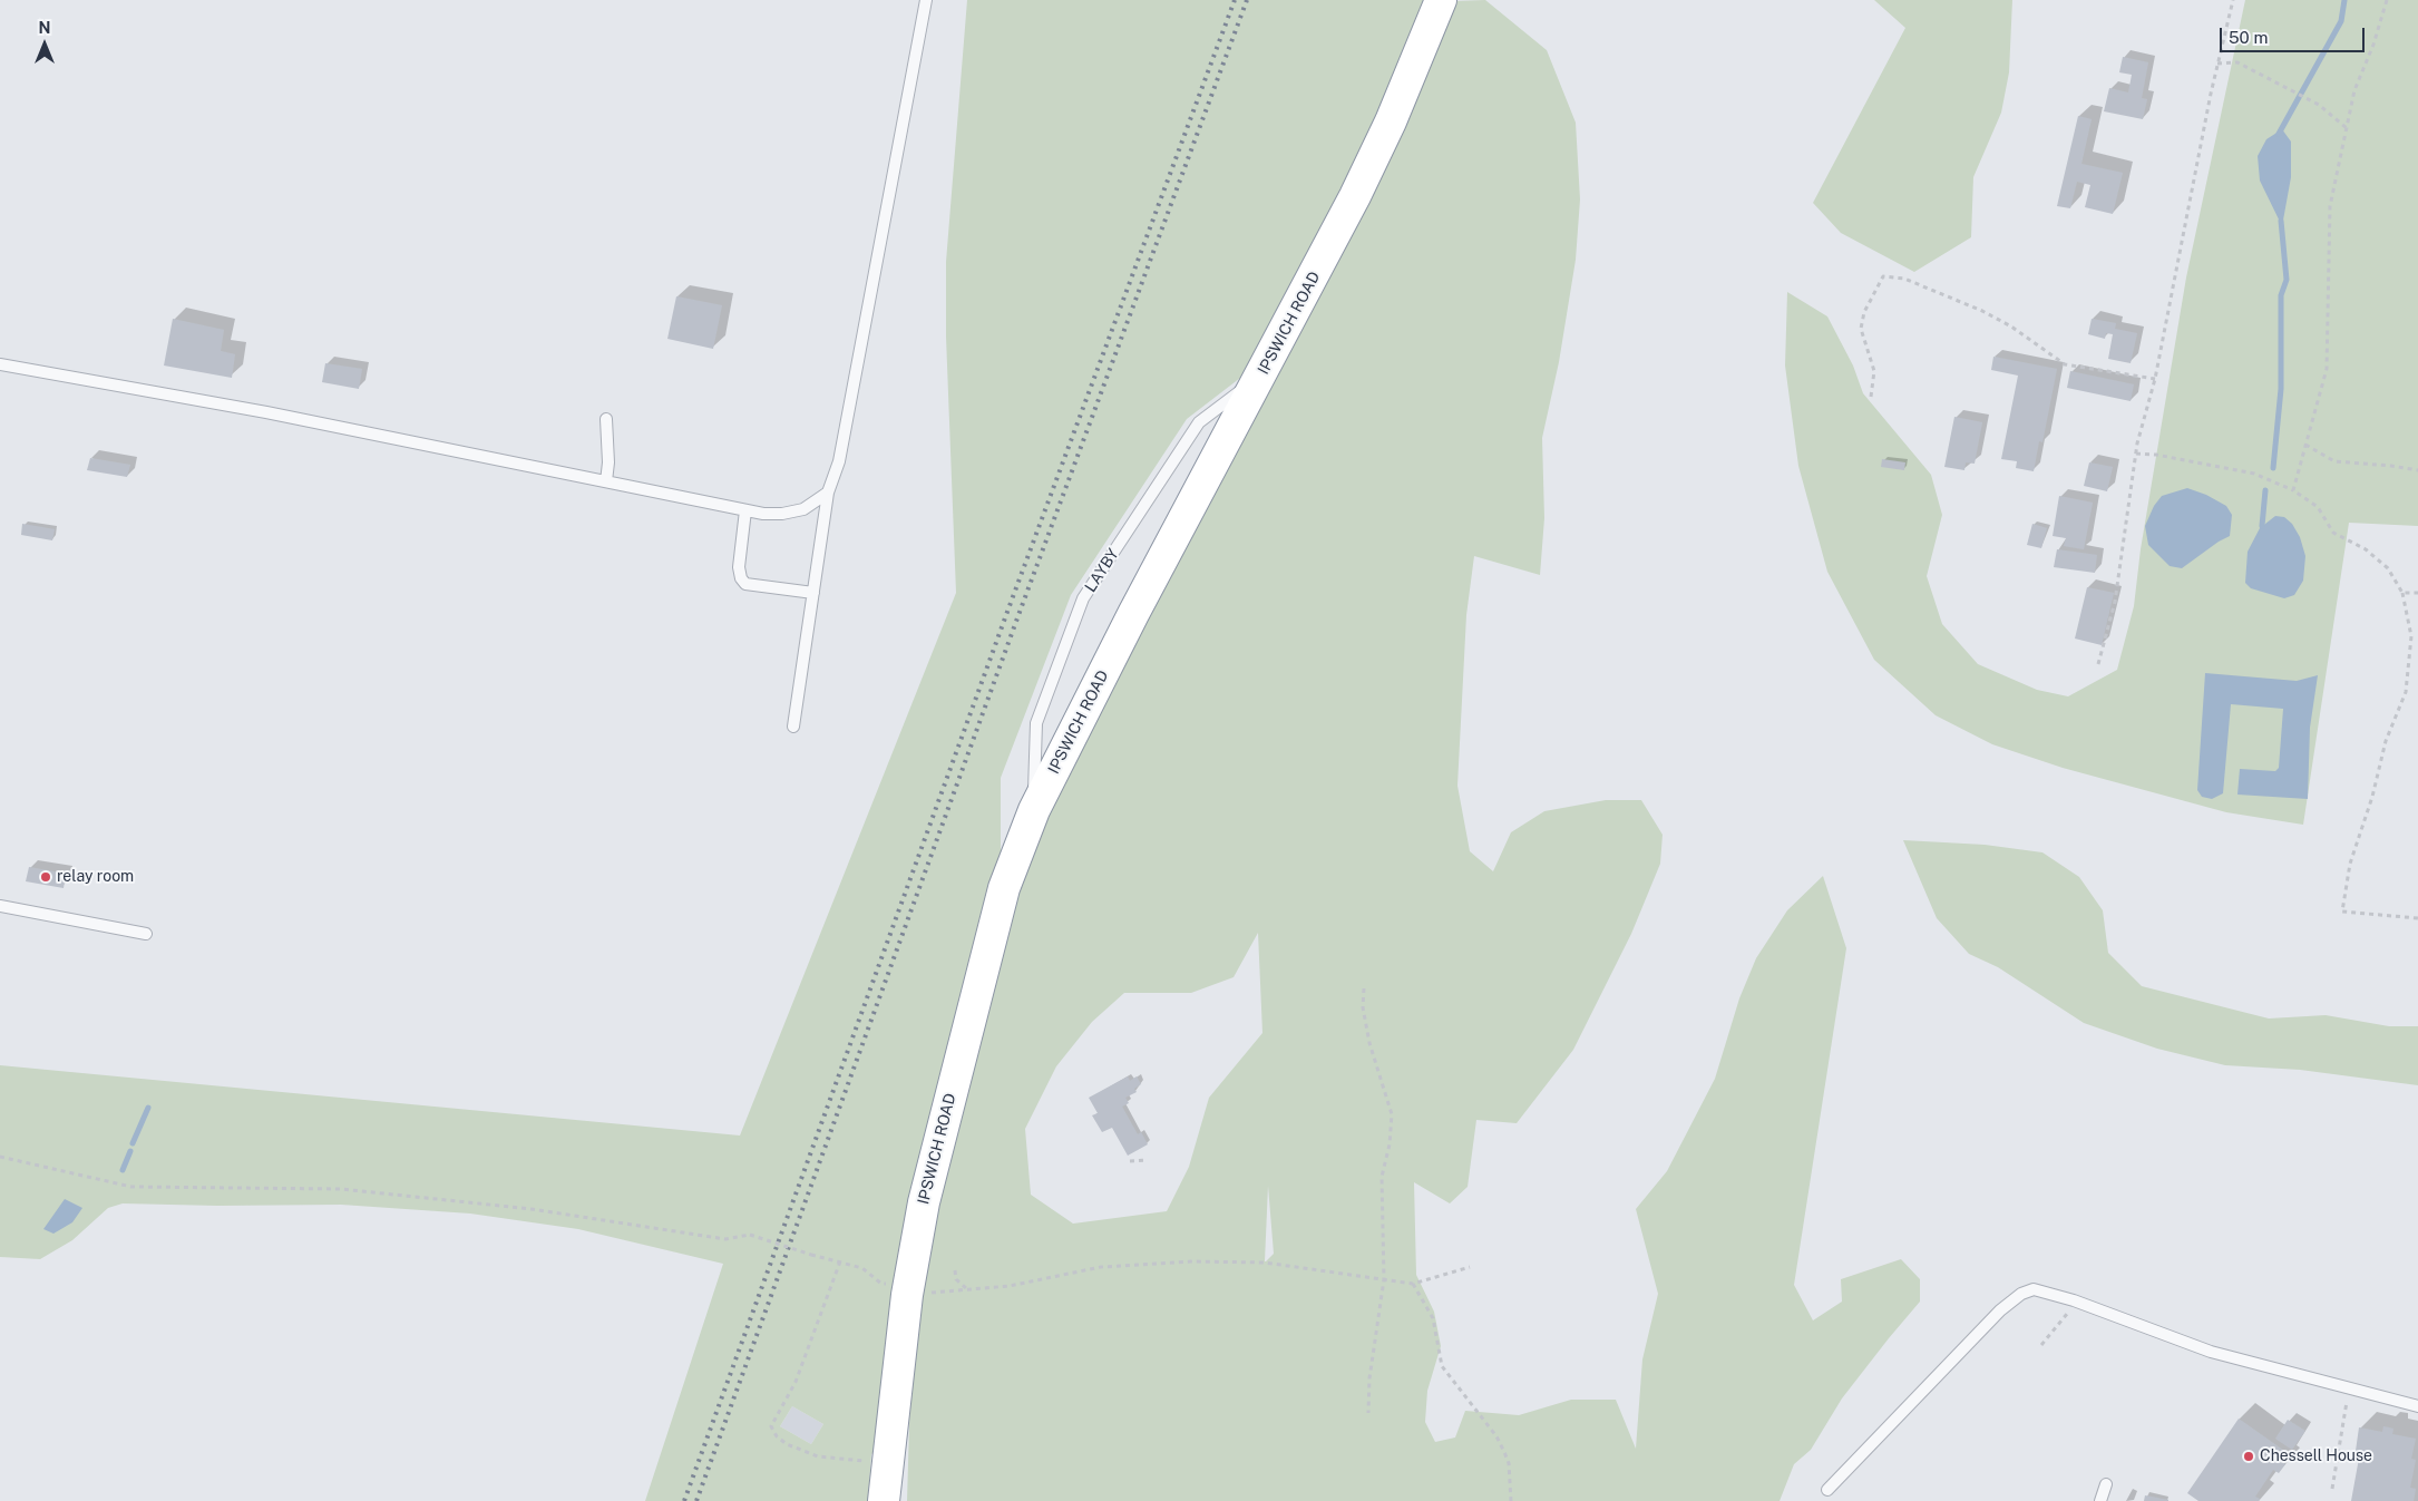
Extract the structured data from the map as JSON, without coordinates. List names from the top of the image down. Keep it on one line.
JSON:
{"streets":{"highway":["IPSWICH ROAD"],"lane":["LAYBY"]},"crossings":[["IPSWICH ROAD","LAYBY"]],"places":["relay room","Chessell House"],"scale_bar":"50 m","north":"top"}
